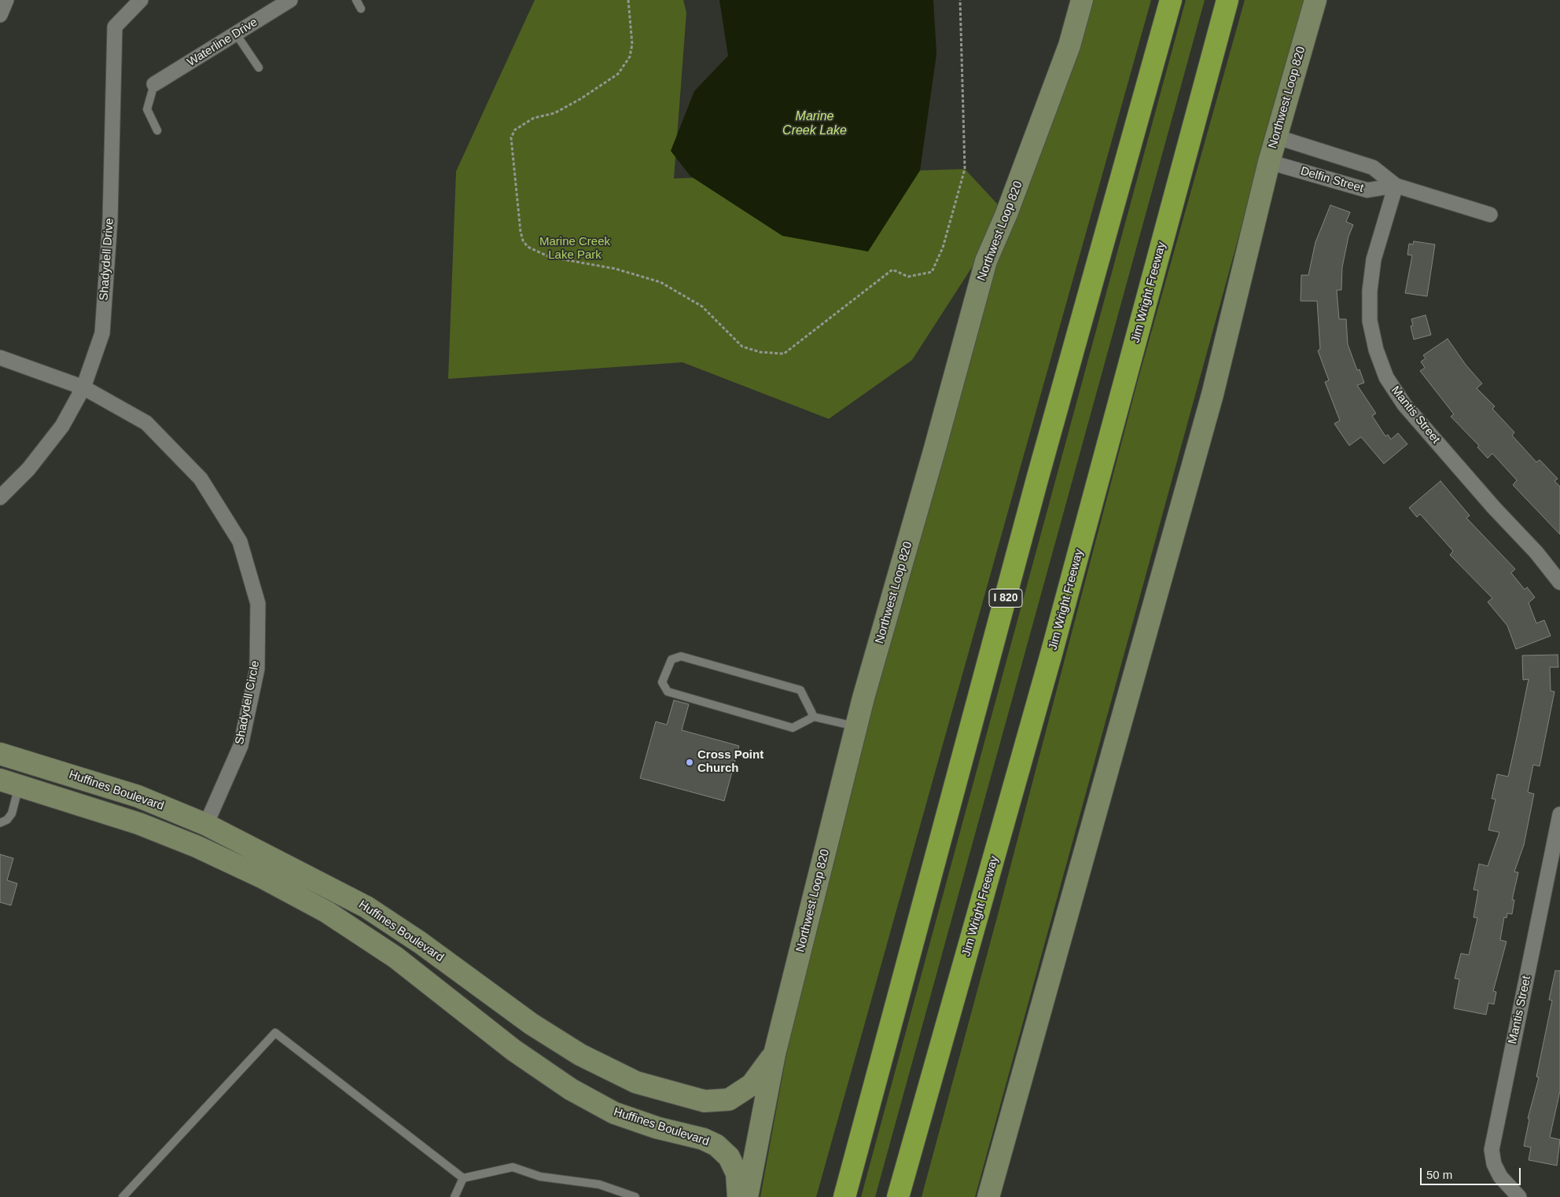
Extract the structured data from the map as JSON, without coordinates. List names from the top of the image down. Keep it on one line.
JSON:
{"streets":{"highway":["Jim Wright Freeway","I 820"],"main road":["Northwest Loop 820","Huffines Boulevard"],"street":["Waterline Drive","Delfin Street","Shadydell Drive","Mantis Street","Shadydell Circle"]},"crossings":[["Northwest Loop 820","Delfin Street"],["Northwest Loop 820","Huffines Boulevard"],["Delfin Street","Mantis Street"],["Shadydell Drive","Shadydell Circle"],["Shadydell Circle","Huffines Boulevard"]],"water":["Marine Creek Lake"],"parks":["Marine Creek Lake Park"],"places":["Cross Point Church"],"scale_bar":"50 m"}
